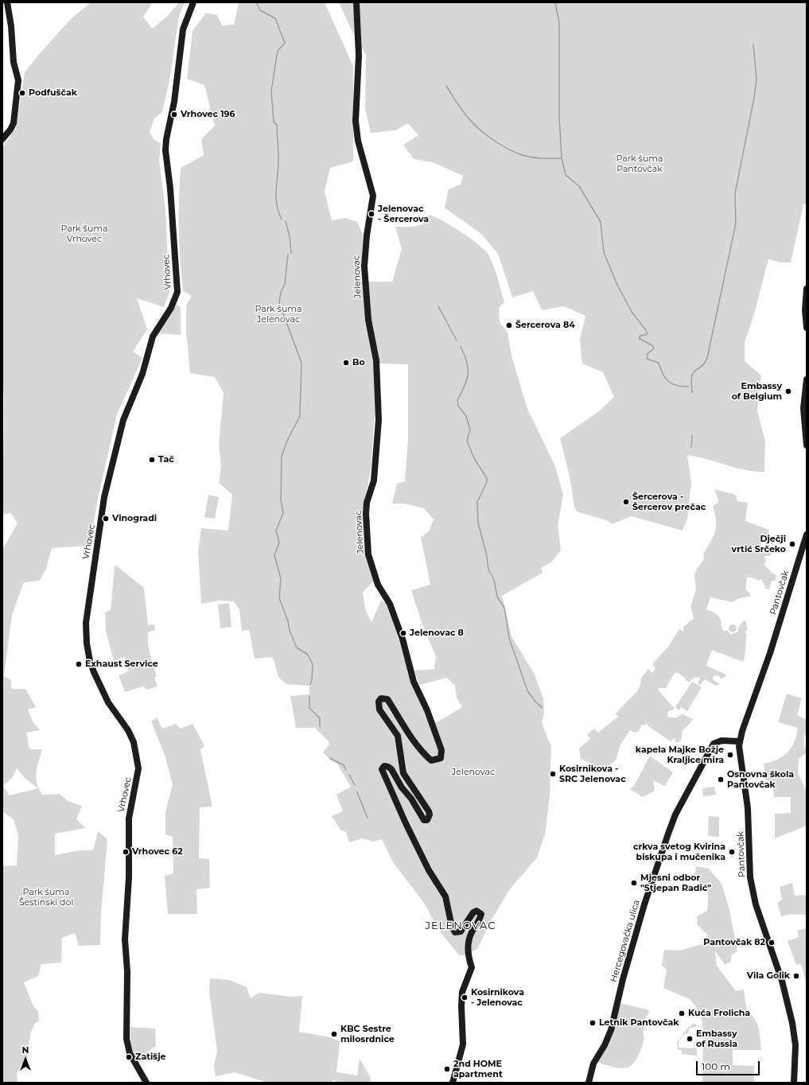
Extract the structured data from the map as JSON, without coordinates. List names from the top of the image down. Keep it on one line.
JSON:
{"streets":{"street":["Vrhovec","Jelenovac","Pantovčak","Hercegovačka ulica"]},"crossings":[["Pantovčak","Hercegovačka ulica"]],"districts":["JELENOVAC"],"parks":["Park šuma Pantovčak","Park šuma Vrhovec","Park šuma Jelenovac","Jelenovac","Park šuma Šestinski dol"],"places":["Podfuščak","Vrhovec 196","Jelenovac - Šercerova","Šercerova 84","Bo","Embassy of Belgium","Tač","Šercerova - Šercerov prečac","Vinogradi","Dječji vrtić Srčeko","Jelenovac 8","Exhaust Service","kapela Majke Božje Kraljice mira","Kosirnikova - SRC Jelenovac","Osnovna škola Pantovčak","Vrhovec 62","crkva svetog Kvirina biskupa i mučenika","Mjesni odbor \"Stjepan Radić\"","Pantovčak 82","Vila Golik","Kosirnikova - Jelenovac","Kuća Frolicha","Letnik Pantovčak","KBC Sestre milosrdnice","Embassy of Russia","Zatišje","2nd HOME apartment"],"scale_bar":"100 m","north":"top"}
